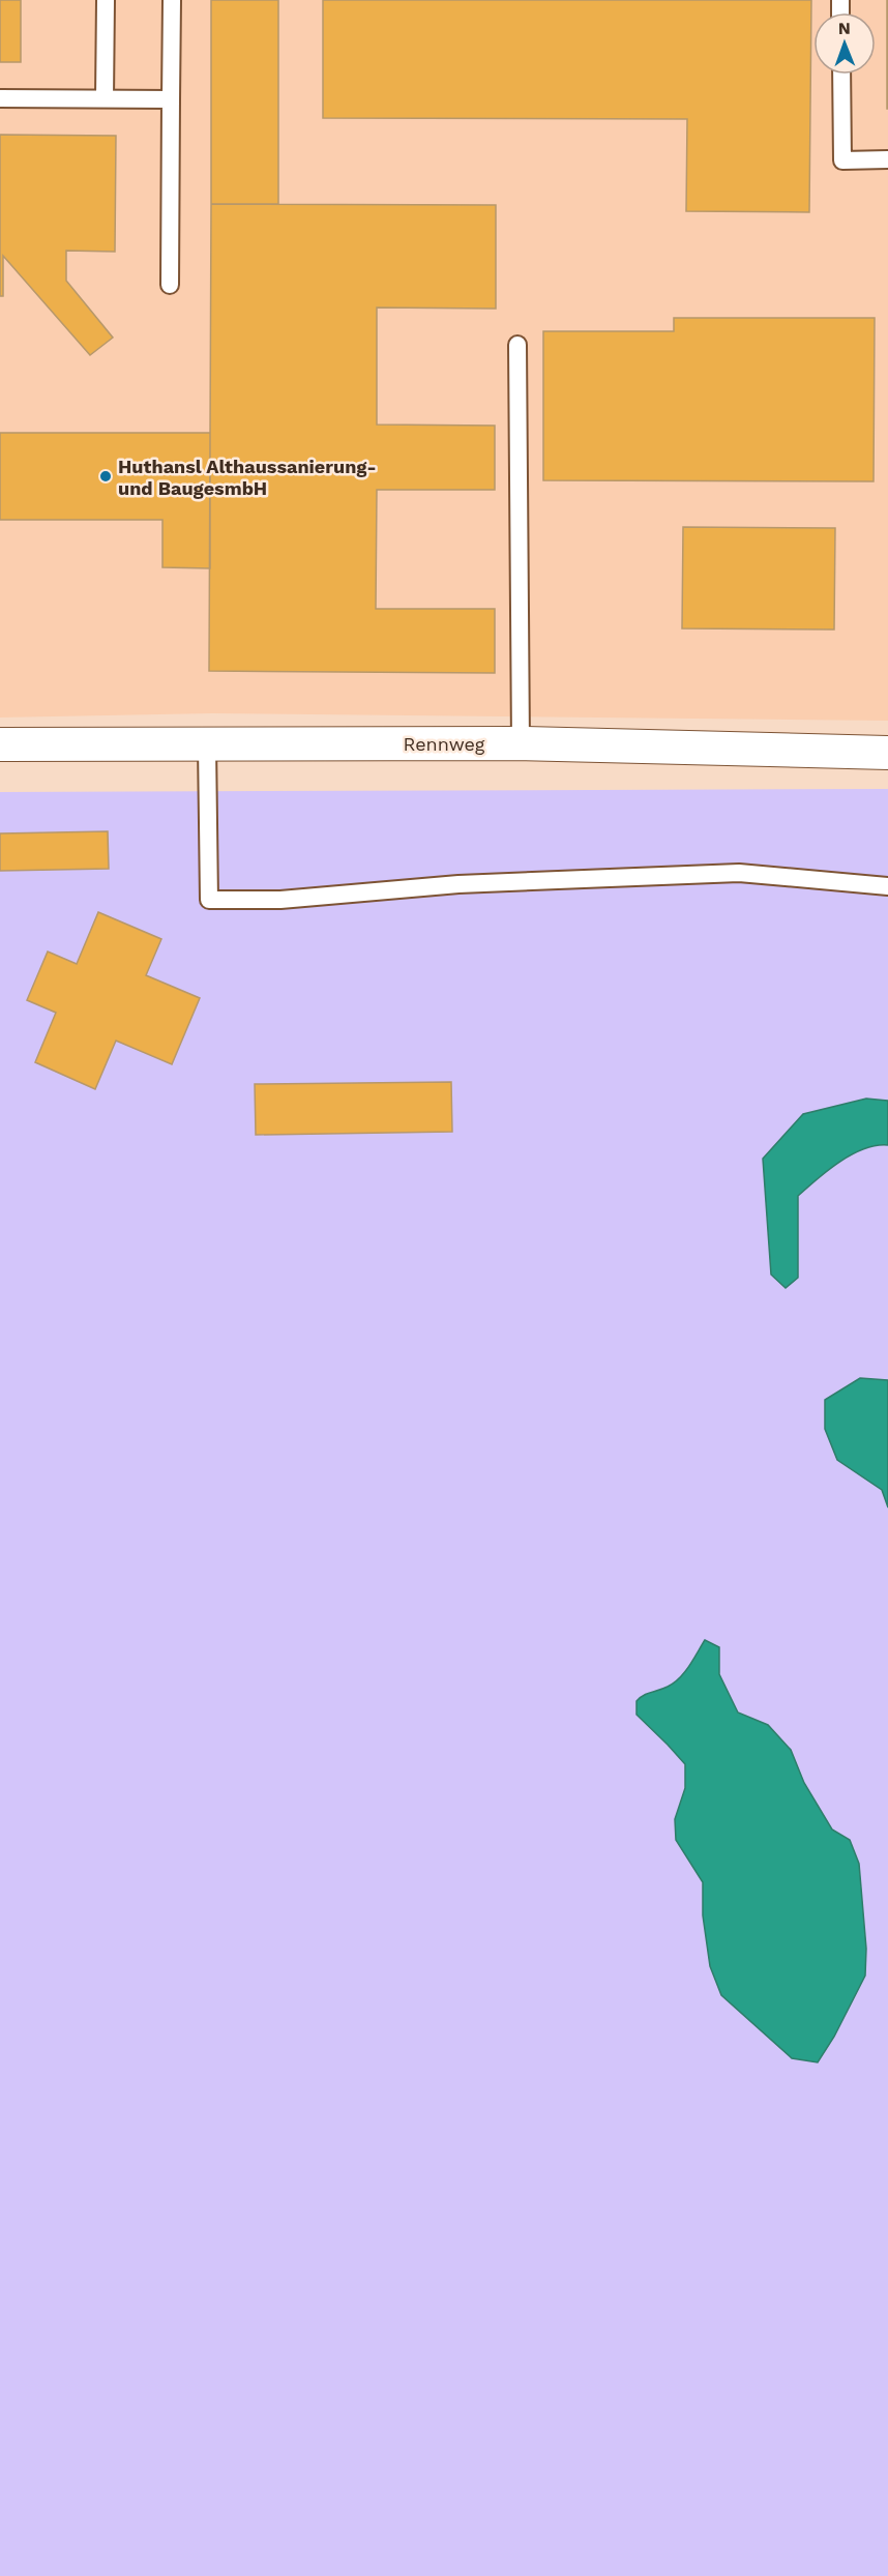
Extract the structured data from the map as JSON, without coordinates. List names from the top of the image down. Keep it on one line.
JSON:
{"streets":{"street":["Rennweg"]},"places":["Huthansl Althaussanierung- und BaugesmbH"],"north":"top"}
